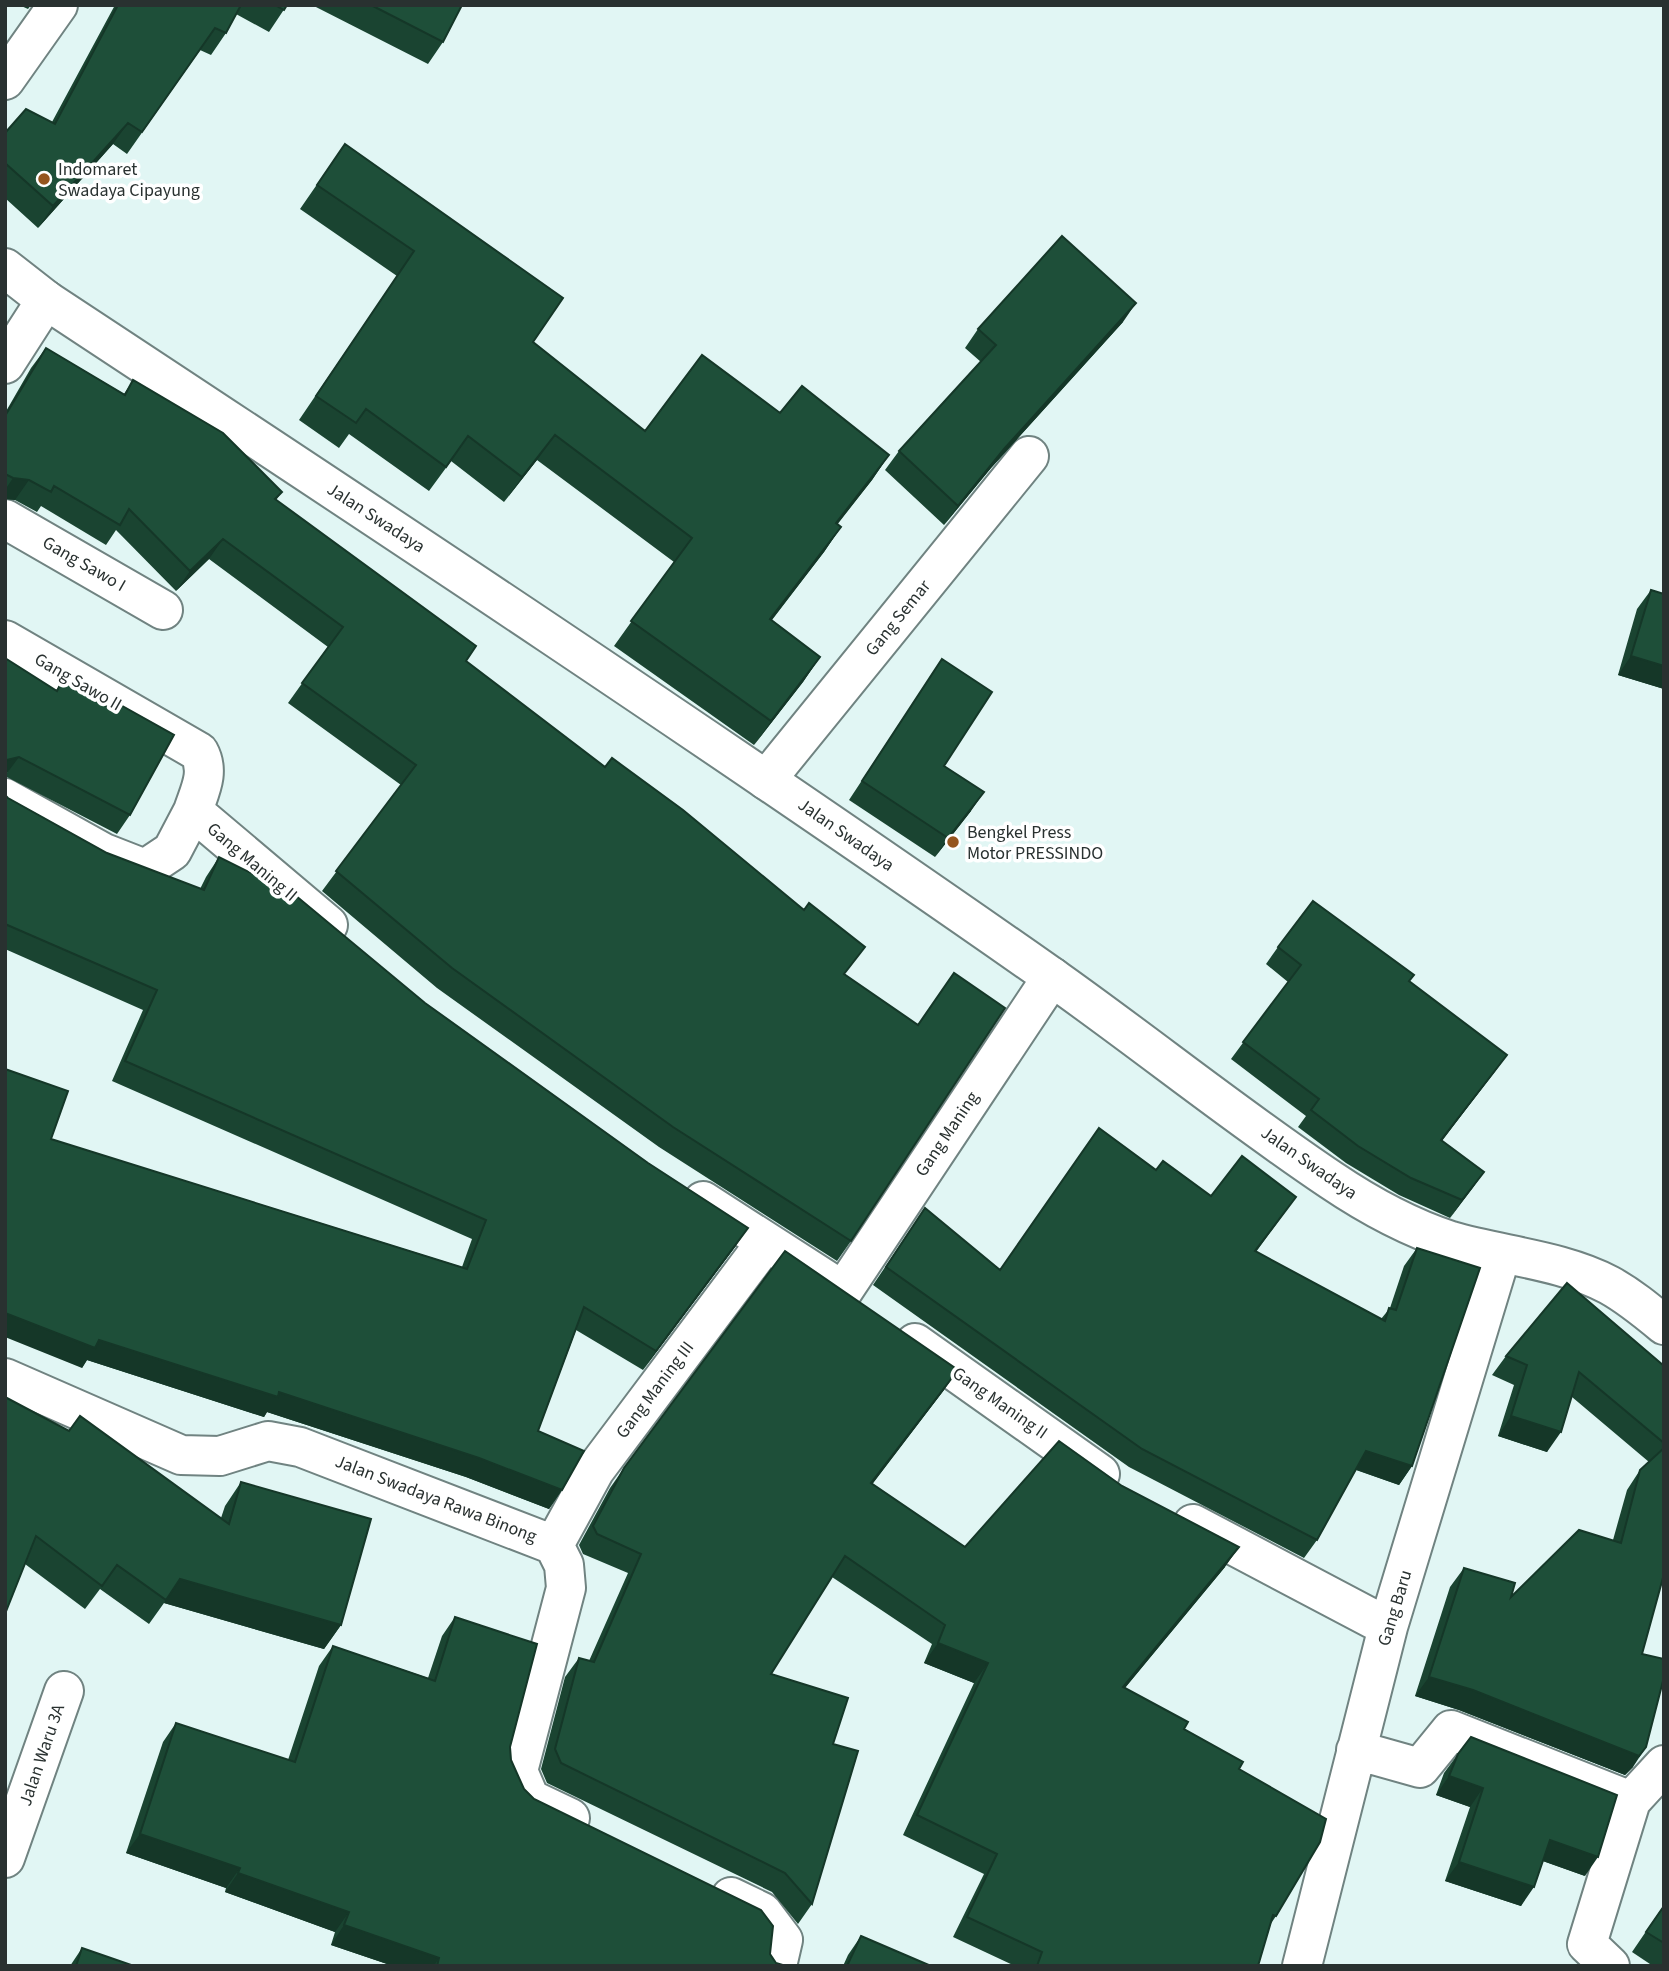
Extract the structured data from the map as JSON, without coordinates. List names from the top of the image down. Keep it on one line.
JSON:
{"streets":{"street":["Jalan Swadaya","Gang Sawo I","Gang Semar","Gang Sawo II","Gang Maning II","Gang Maning","Gang Maning III","Jalan Swadaya Rawa Binong","Gang Baru","Jalan Waru 3A"]},"crossings":[["Jalan Swadaya","Gang Semar"],["Jalan Swadaya","Gang Maning"],["Jalan Swadaya","Gang Baru"],["Gang Sawo II","Gang Maning II"],["Gang Maning II","Gang Maning"],["Gang Maning II","Gang Maning III"],["Gang Maning III","Jalan Swadaya Rawa Binong"]],"places":["Indomaret Swadaya Cipayung","Bengkel Press Motor PRESSINDO"]}
